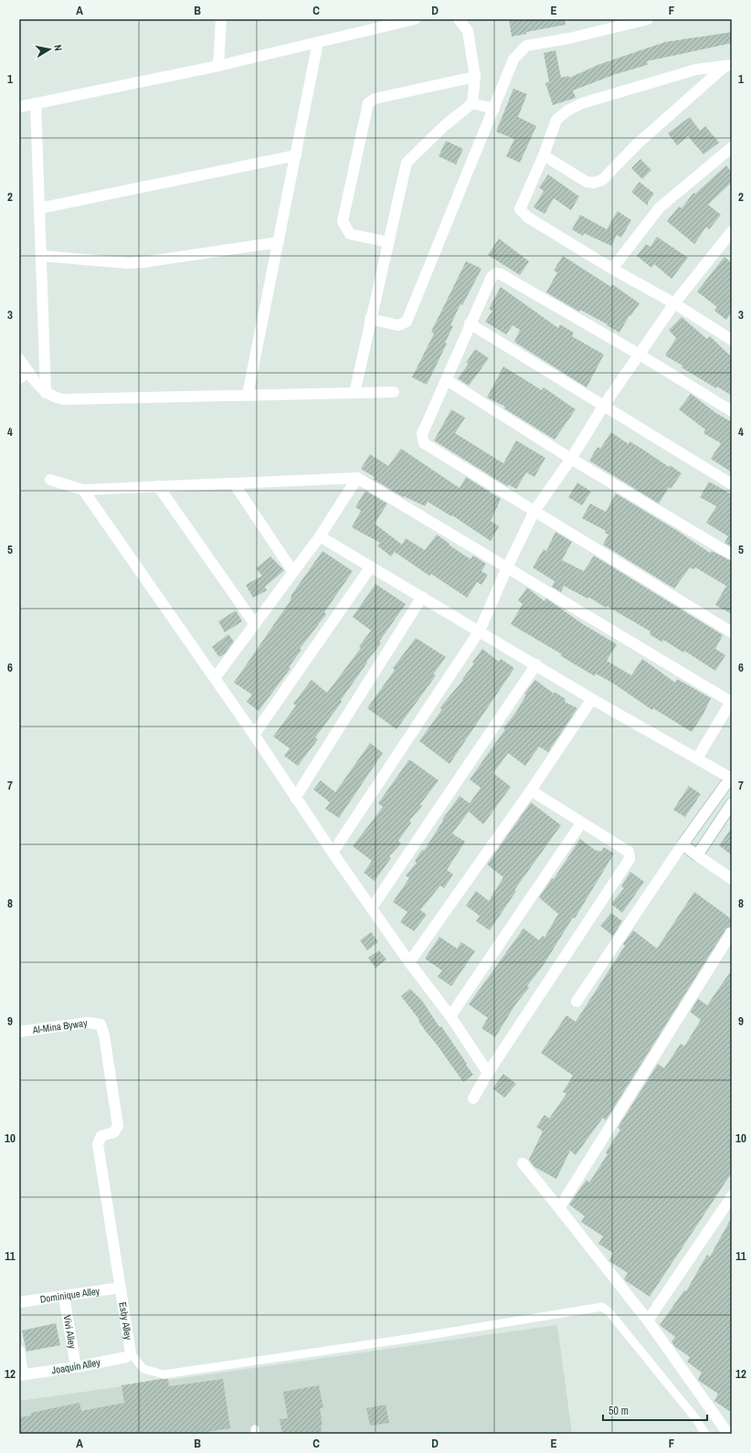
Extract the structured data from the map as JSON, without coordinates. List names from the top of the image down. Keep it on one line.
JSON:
{"streets":{"street":["Al-Mina Byway","Dominique Alley","Esby Alley","Vivi Alley","Joaquin Alley"]},"crossings":[["Al-Mina Byway","Esby Alley"],["Dominique Alley","Esby Alley"],["Dominique Alley","Vivi Alley"],["Esby Alley","Joaquin Alley"],["Vivi Alley","Joaquin Alley"]],"scale_bar":"50 m","north":"right","grid":{"columns":["A","B","C","D","E","F"],"rows":["1","2","3","4","5","6","7","8","9","10","11","12"]}}
